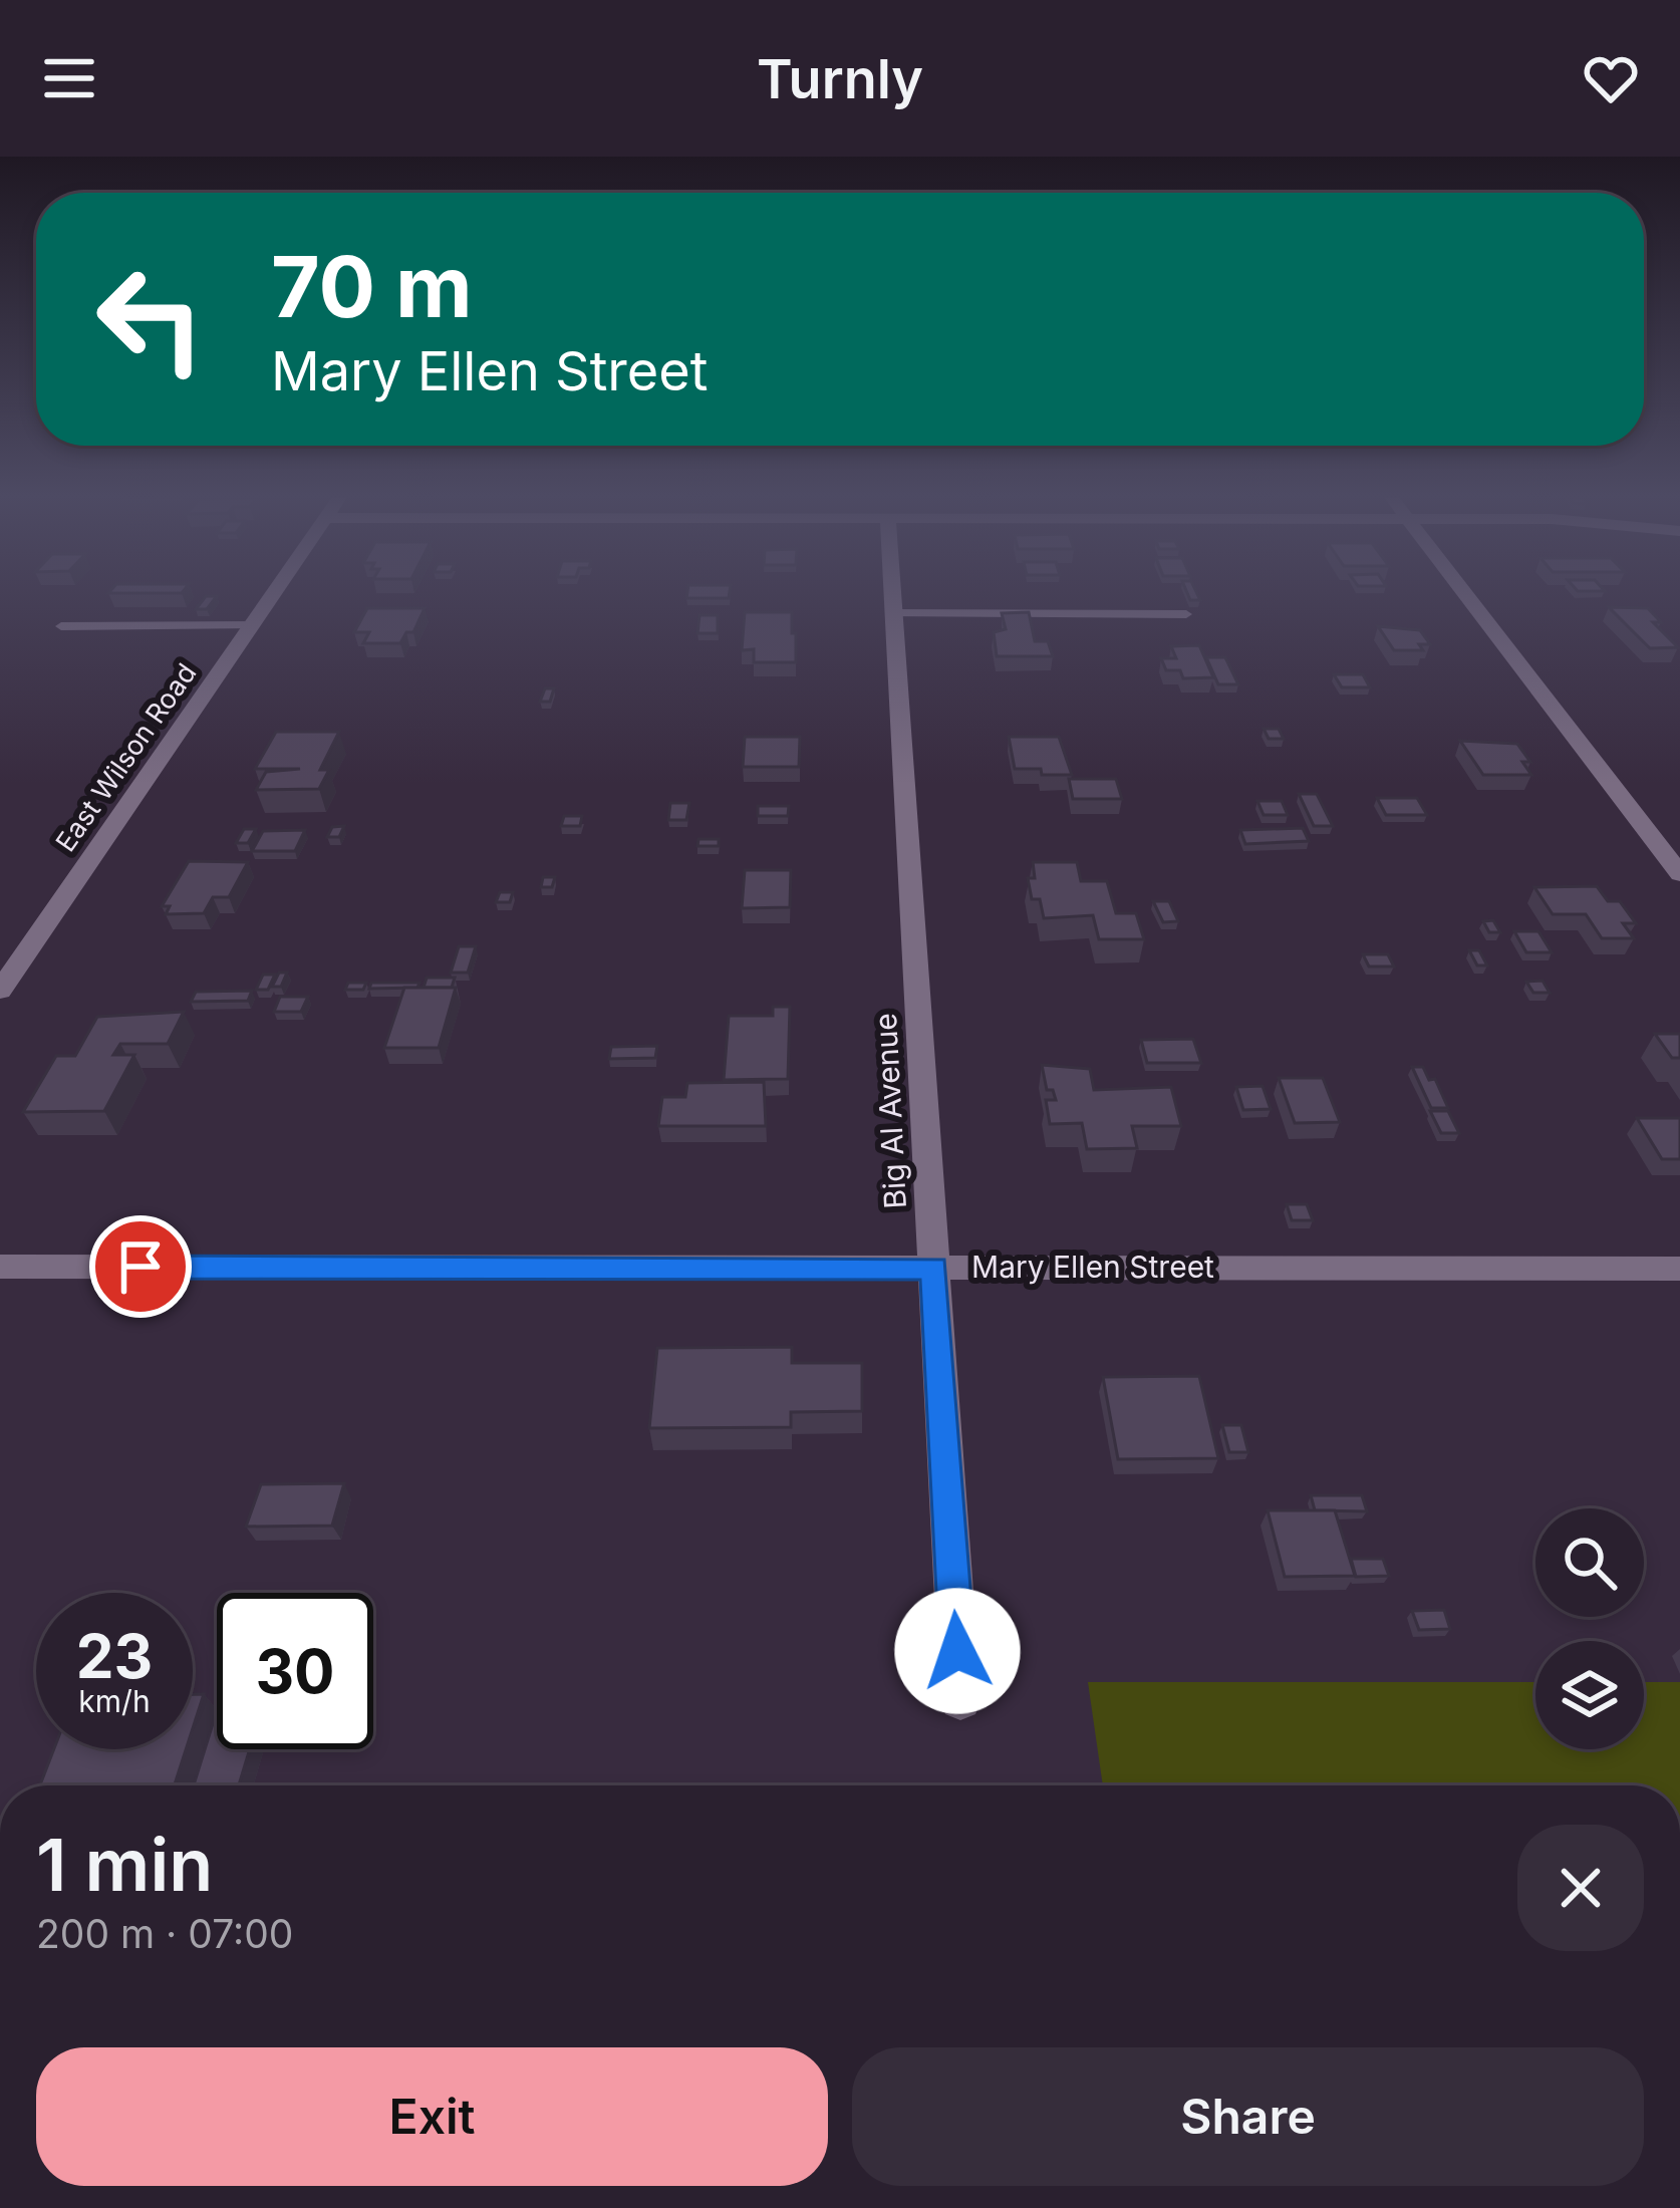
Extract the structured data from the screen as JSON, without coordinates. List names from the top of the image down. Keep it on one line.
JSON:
{"streets":{"street":["East Wilson Road","Big Al Avenue","Mary Ellen Street"]},"crossings":[["Big Al Avenue","Mary Ellen Street"]],"page":{"header":"Turnly","turn":["70 m","Mary Ellen Street"],"speed":"23 km/h","limit":"30","heading":["1 min","200 m · 07:00"],"buttons":["Exit","Share"]}}
